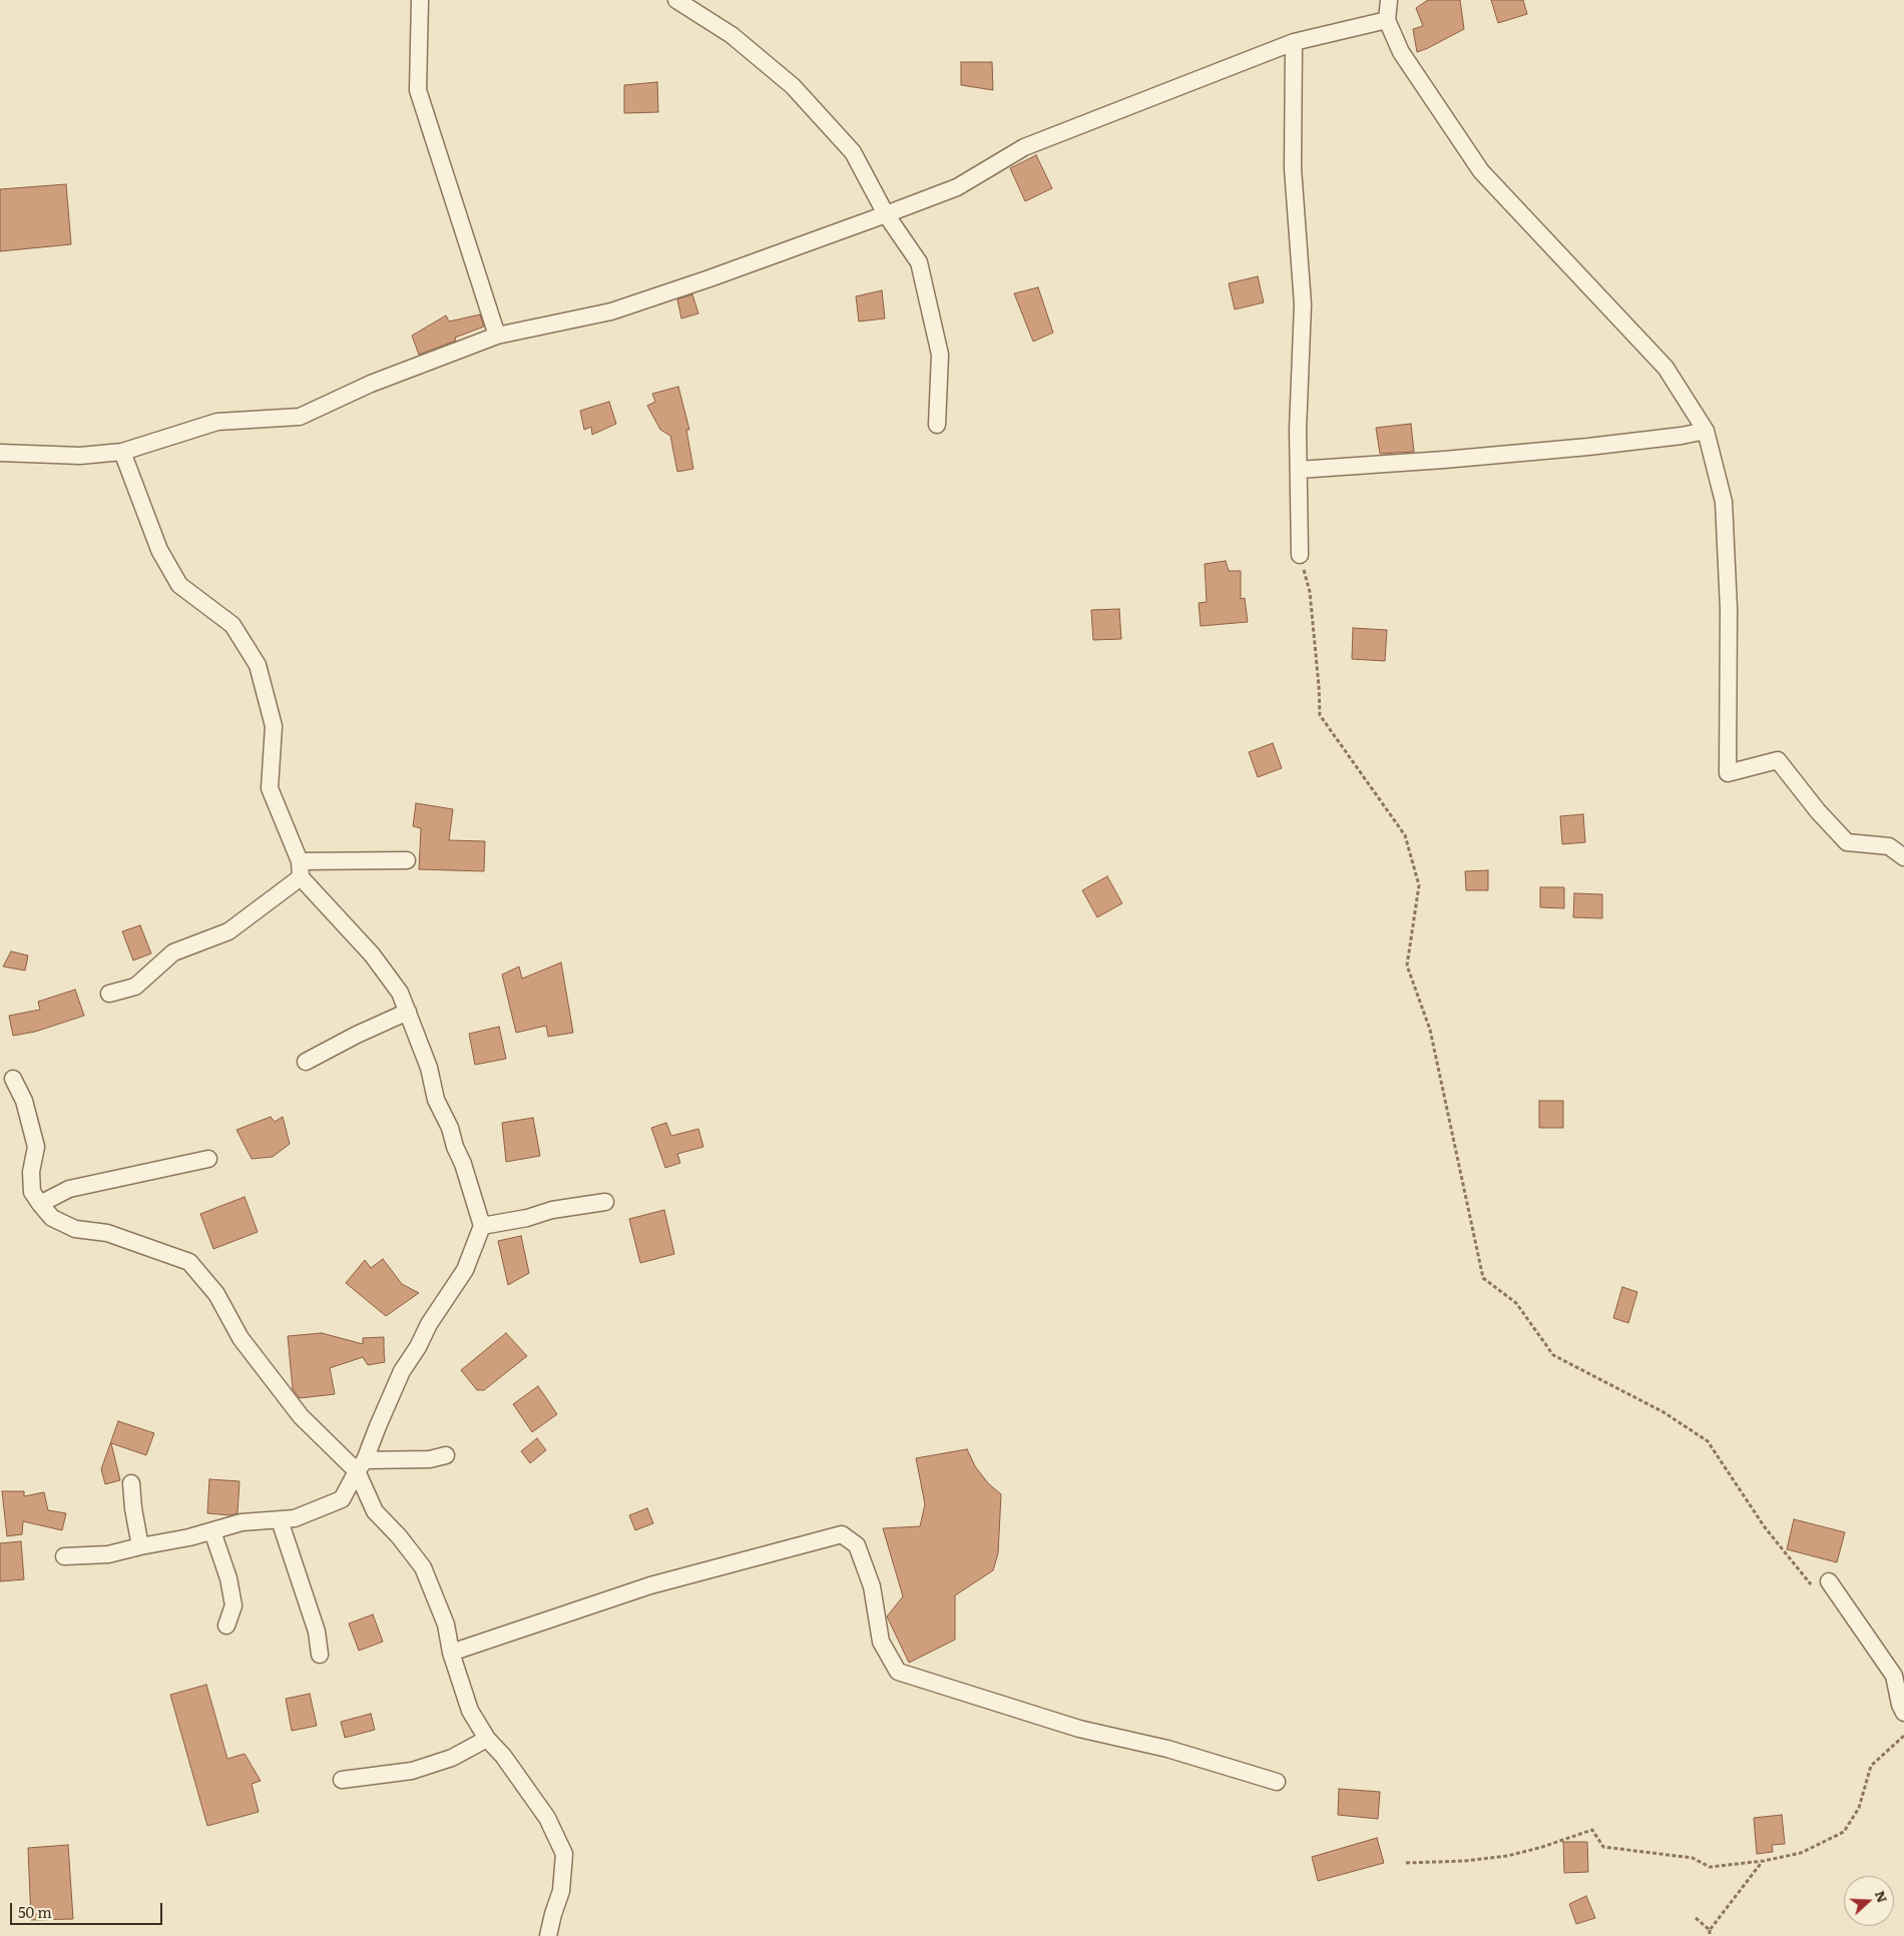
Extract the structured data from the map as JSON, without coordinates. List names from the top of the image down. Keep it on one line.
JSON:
{"scale_bar":"50 m","north":"right"}
